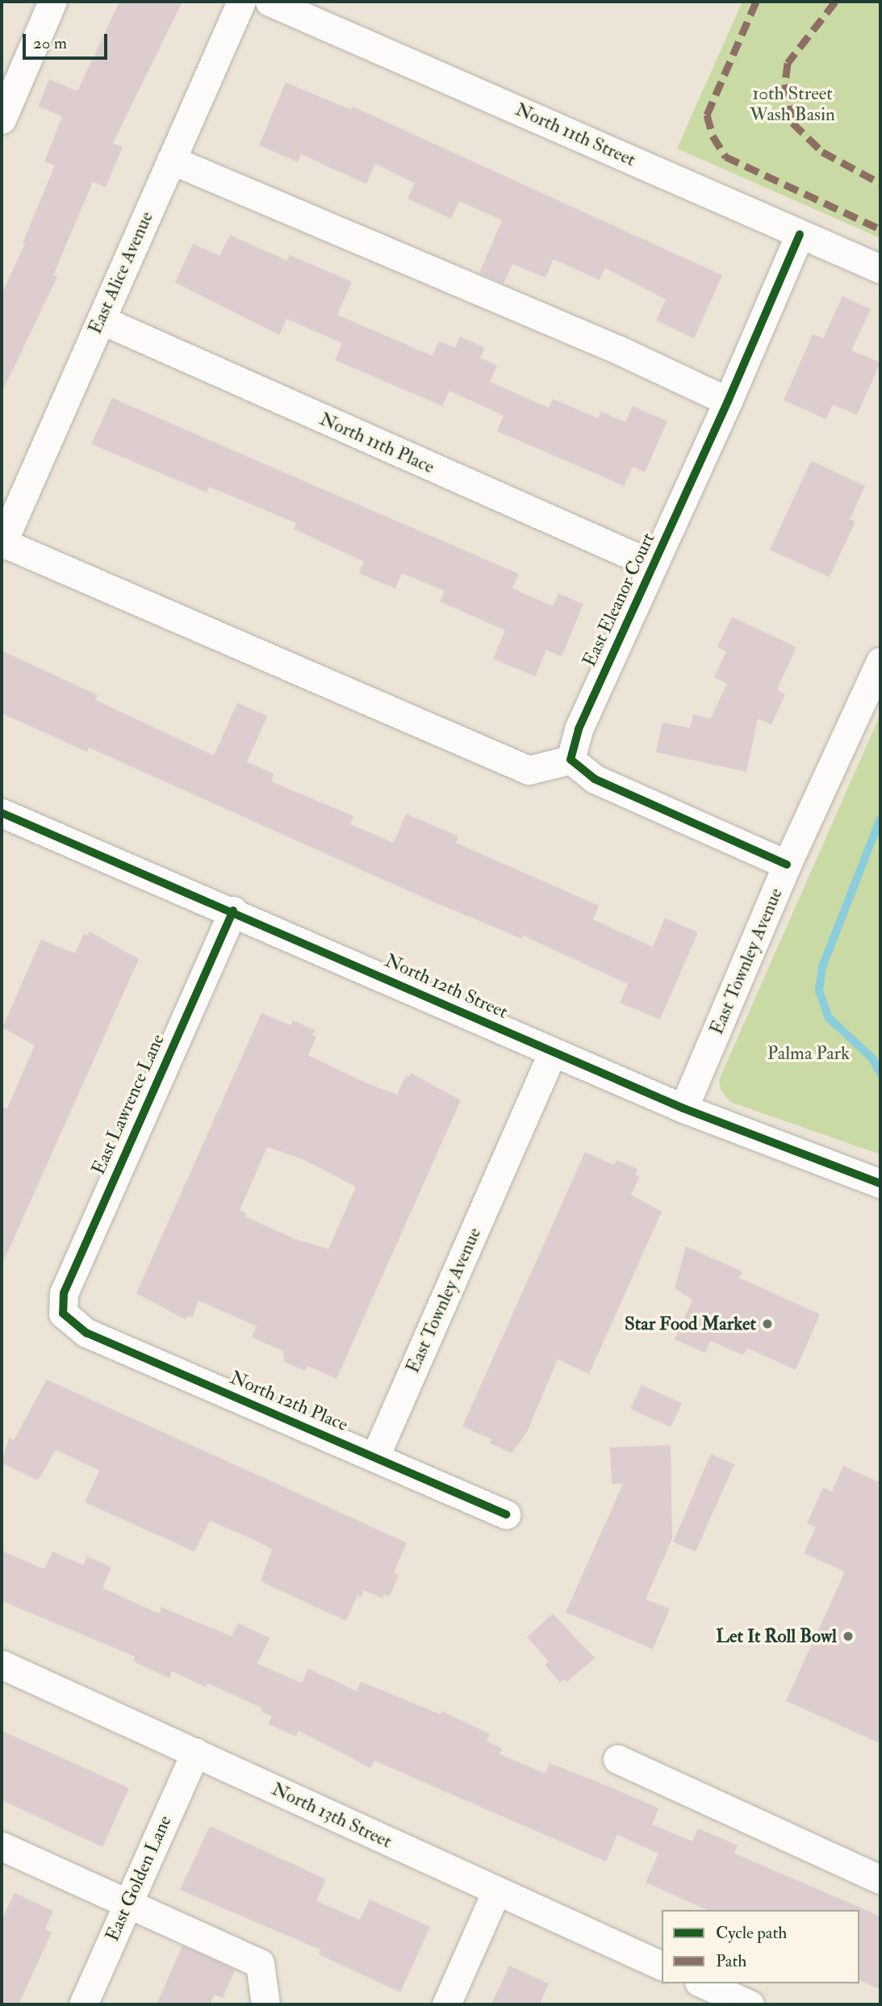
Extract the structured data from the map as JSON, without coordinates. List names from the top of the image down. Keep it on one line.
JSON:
{"streets":{"street":["North 11th Street","East Alice Avenue","North 11th Place","East Eleanor Court","East Townley Avenue","North 12th Street","East Lawrence Lane","North 12th Place","North 13th Street","East Golden Lane"]},"crossings":[["North 11th Street","East Eleanor Court"],["East Alice Avenue","North 11th Place"],["North 11th Place","East Eleanor Court"],["East Townley Avenue","North 12th Street"],["East Townley Avenue","North 12th Place"],["North 12th Street","East Lawrence Lane"],["East Lawrence Lane","North 12th Place"],["North 13th Street","East Golden Lane"]],"parks":["10th Street Wash Basin","Palma Park"],"places":["Star Food Market","Let It Roll Bowl"],"legend":["Cycle path","Path"],"scale_bar":"20 m"}
